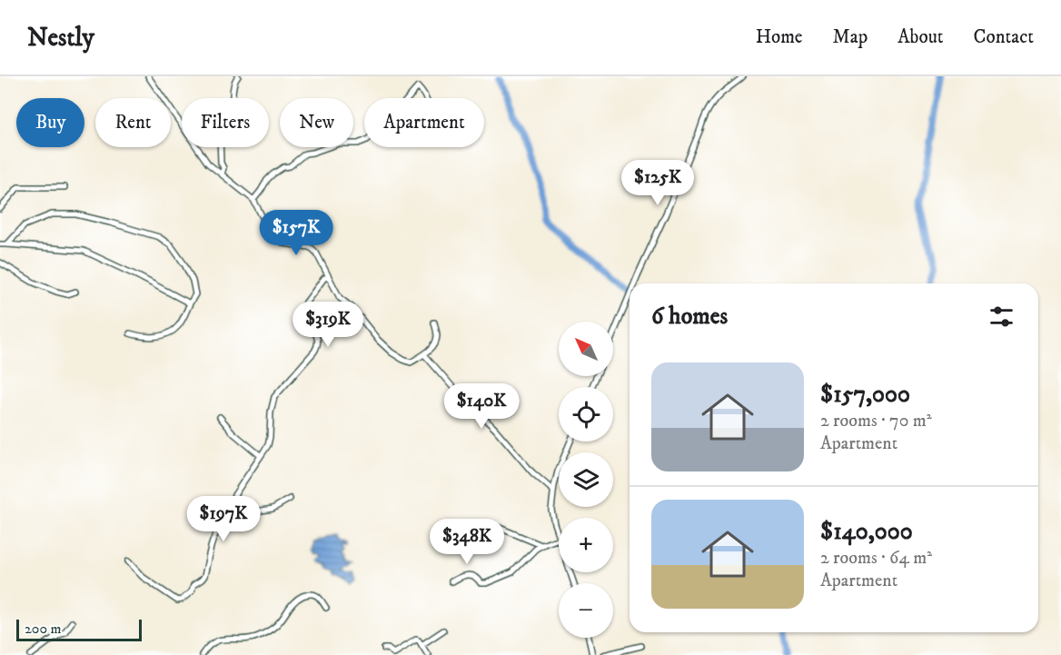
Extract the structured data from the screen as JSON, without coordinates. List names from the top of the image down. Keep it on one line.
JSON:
{"scale_bar":"200 m","north":"top left","page":{"header":"Nestly","nav":["Home","Map","About","Contact"],"chip":["Buy","Rent","Filters","New","Apartment"],"price":["$125K","$157K","$319K","$140K","$197K","$348K"],"heading":"6 homes","map_buttons":["+","−"],"list":[{"name":"$157,000","note":"2 rooms · 70 m² · Apartment"},{"name":"$140,000","note":"2 rooms · 64 m² · Apartment"}],"scale":"200 m"}}
